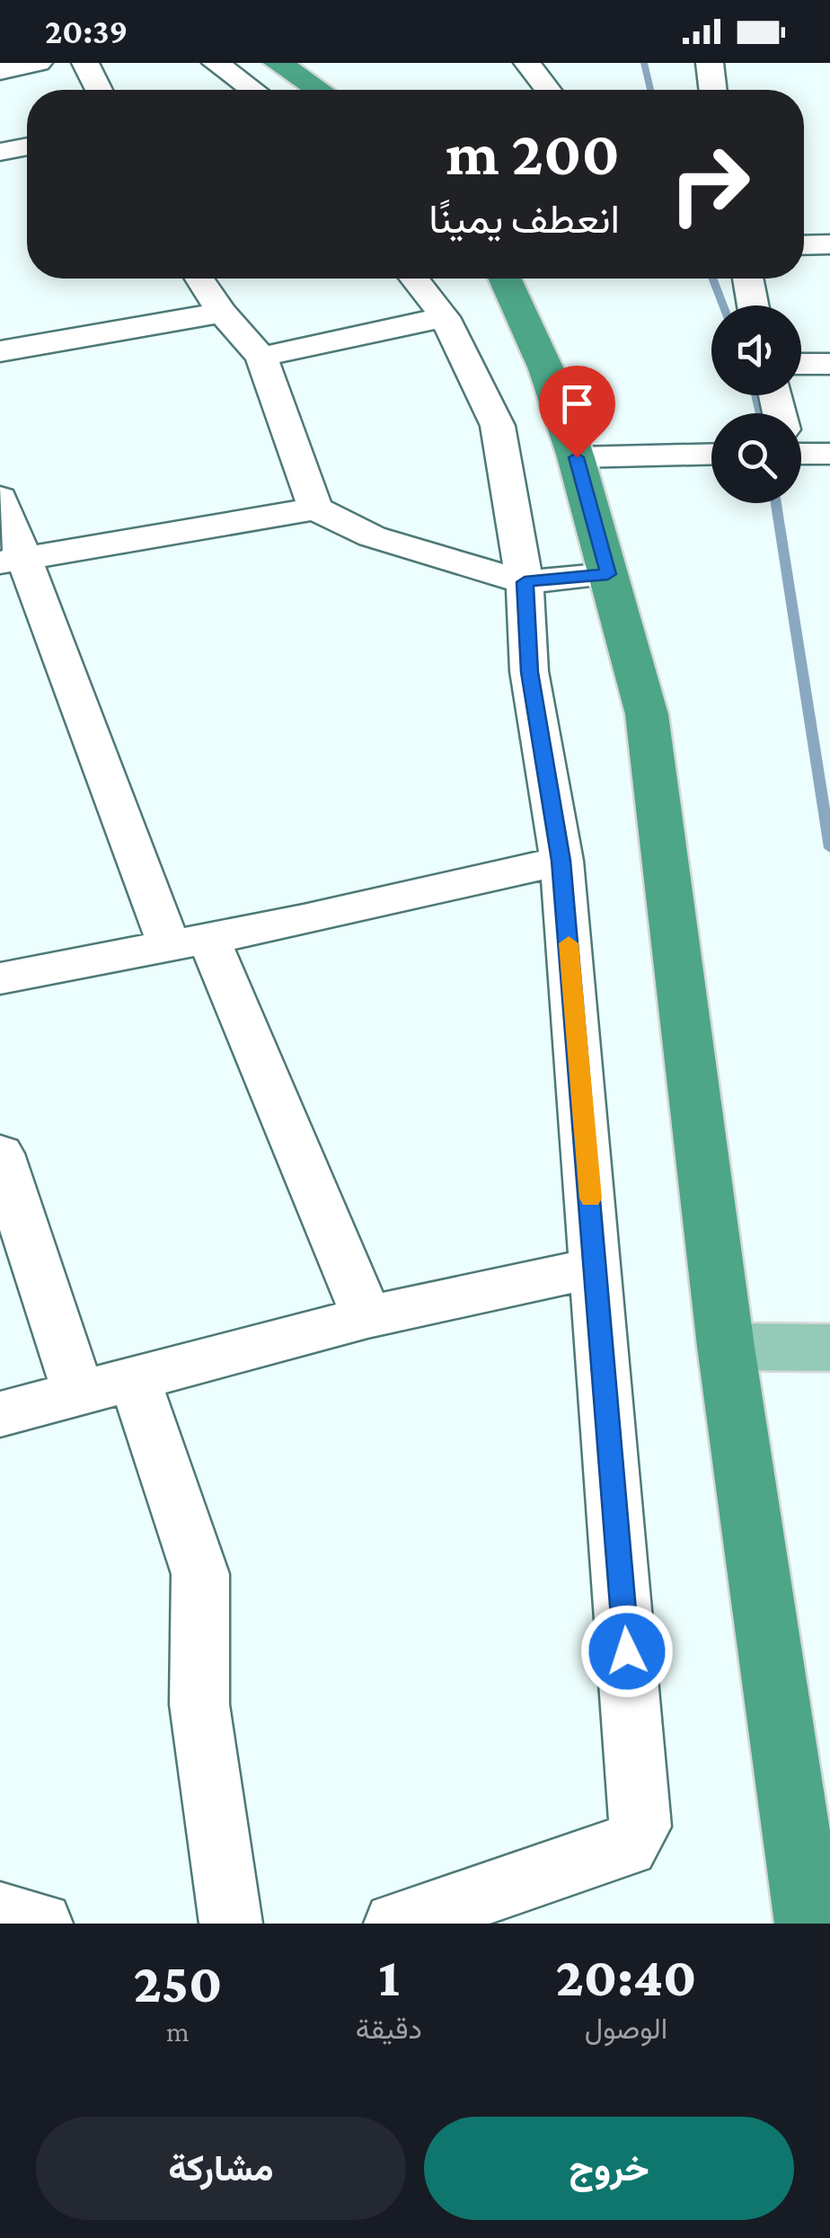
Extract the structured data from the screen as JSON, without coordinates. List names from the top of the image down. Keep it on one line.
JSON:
{"page":{"status":"20:39","turn":["200 m","انعطف يمينًا"],"eta":["20:40","الوصول","1","دقيقة","250","m"],"buttons":["خروج","مشاركة"]}}
